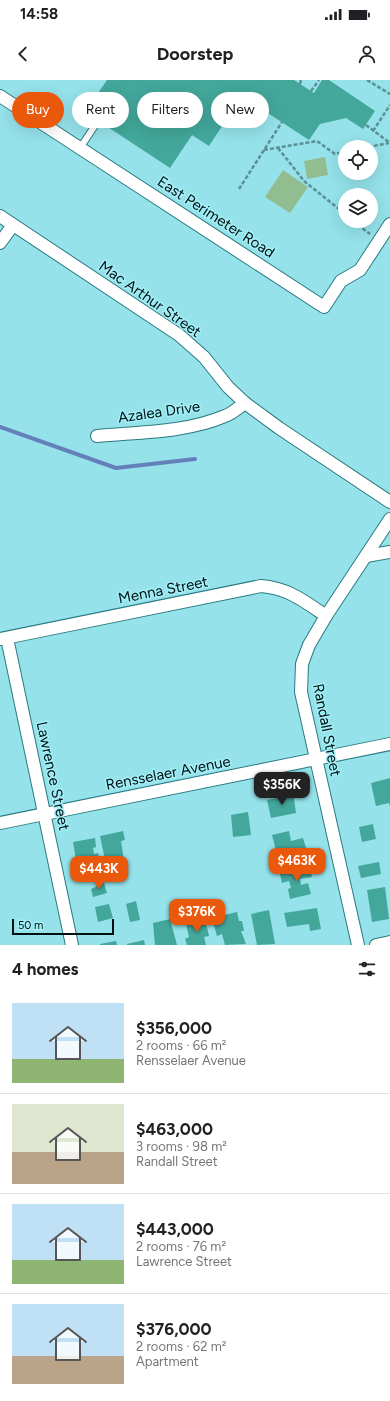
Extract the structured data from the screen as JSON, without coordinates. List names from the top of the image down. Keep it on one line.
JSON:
{"streets":{"street":["East Perimeter Road","Mac Arthur Street","Azalea Drive","Menna Street","Randall Street","Rensselaer Avenue","Lawrence Street"]},"crossings":[["Mac Arthur Street","Azalea Drive"],["Menna Street","Randall Street"],["Menna Street","Lawrence Street"],["Randall Street","Rensselaer Avenue"],["Rensselaer Avenue","Lawrence Street"]],"scale_bar":"50 m","page":{"status":"14:58","header":"Doorstep","chip":["Buy","Rent","Filters","New"],"price":["$356K","$463K","$443K","$376K"],"scale":"50 m","heading":"4 homes","list":[{"name":"$356,000","note":"2 rooms · 66 m² · Rensselaer Avenue"},{"name":"$463,000","note":"3 rooms · 98 m² · Randall Street"},{"name":"$443,000","note":"2 rooms · 76 m² · Lawrence Street"},{"name":"$376,000","note":"2 rooms · 62 m² · Apartment"}]}}
